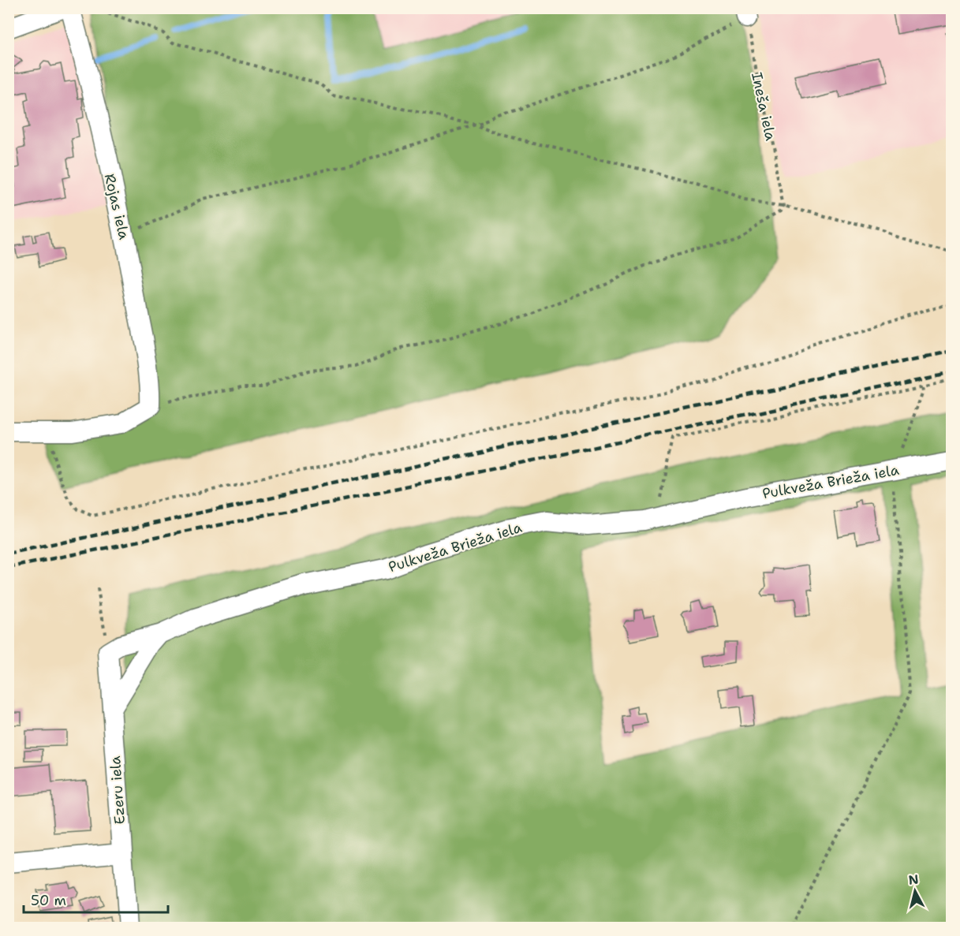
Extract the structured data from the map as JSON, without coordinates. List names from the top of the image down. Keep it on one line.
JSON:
{"streets":{"street":["Rojas iela","Pulkveža Brieža iela","Ezeru iela"],"path":["Ineša iela"]},"crossings":[["Pulkveža Brieža iela","Ezeru iela"]],"scale_bar":"50 m","north":"top"}
